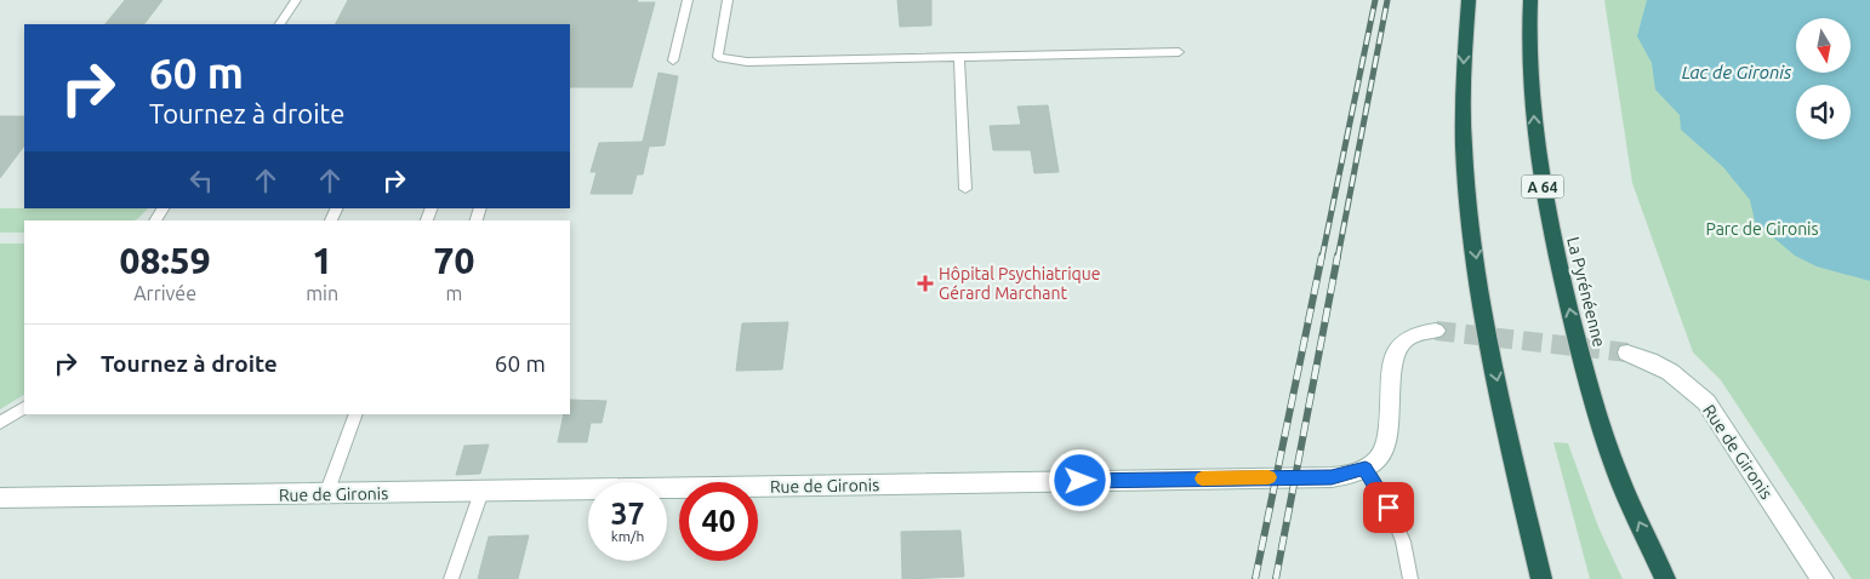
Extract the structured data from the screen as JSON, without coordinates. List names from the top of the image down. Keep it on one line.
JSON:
{"streets":{"highway":["A 64","La Pyrénéenne"],"street":["Rue de Gironis"]},"water":["Lac de Gironis"],"parks":["Parc de Gironis"],"places":{"health":["Hôpital Psychiatrique Gérard Marchant"]},"north":"bottom","page":{"turn":["60 m","Tournez à droite"],"eta":["08:59","Arrivée","1","min","70","m"],"list":[{"name":"Tournez à droite","value":"60 m"}],"speed":"37 km/h","limit":"40"}}
